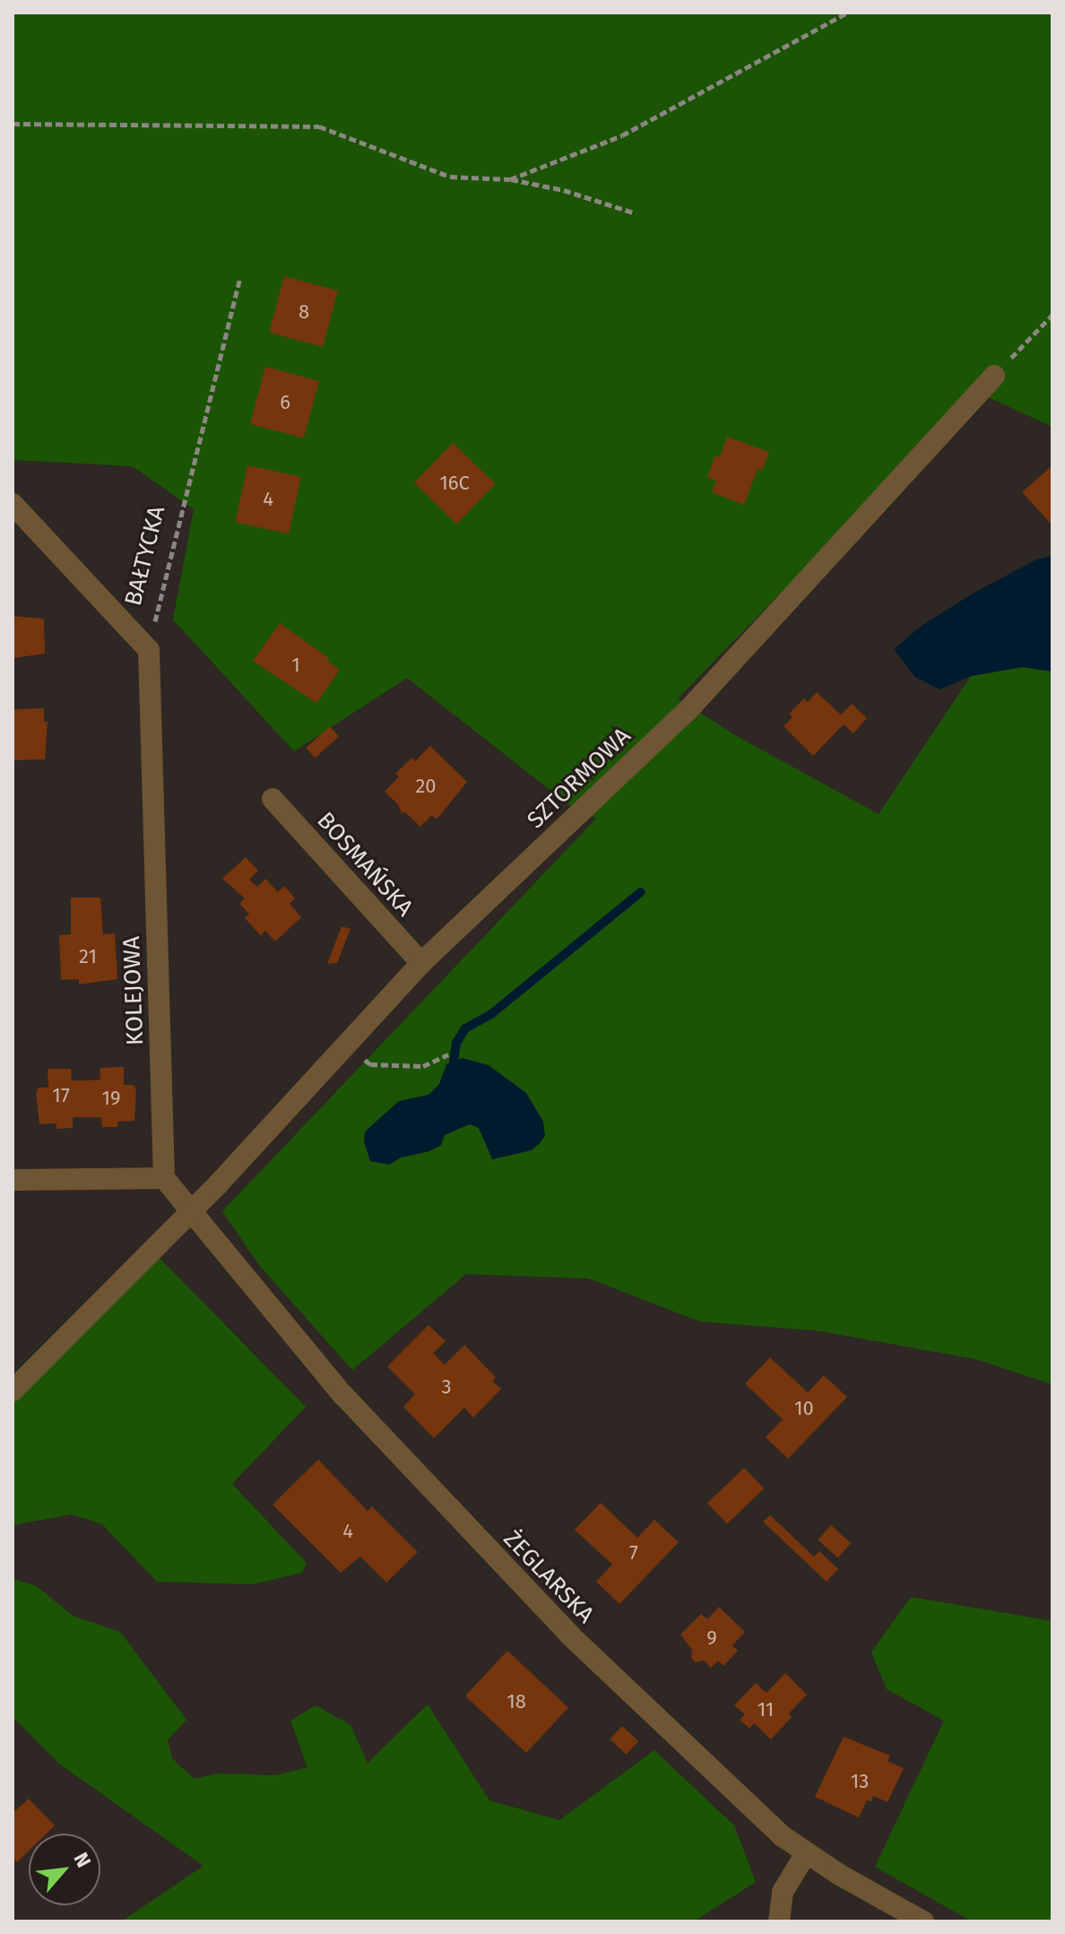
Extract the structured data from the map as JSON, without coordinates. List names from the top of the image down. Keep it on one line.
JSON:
{"streets":{"street":["BAŁTYCKA","SZTORMOWA","BOSMAŃSKA","KOLEJOWA","ŻEGLARSKA"]},"crossings":[["BAŁTYCKA","KOLEJOWA"],["SZTORMOWA","BOSMAŃSKA"],["SZTORMOWA","ŻEGLARSKA"],["KOLEJOWA","ŻEGLARSKA"]],"house_numbers":["8","6","16C","4","1","20","21","17","19","3","10","4","7","9","18","11","13"],"north":"top right"}
